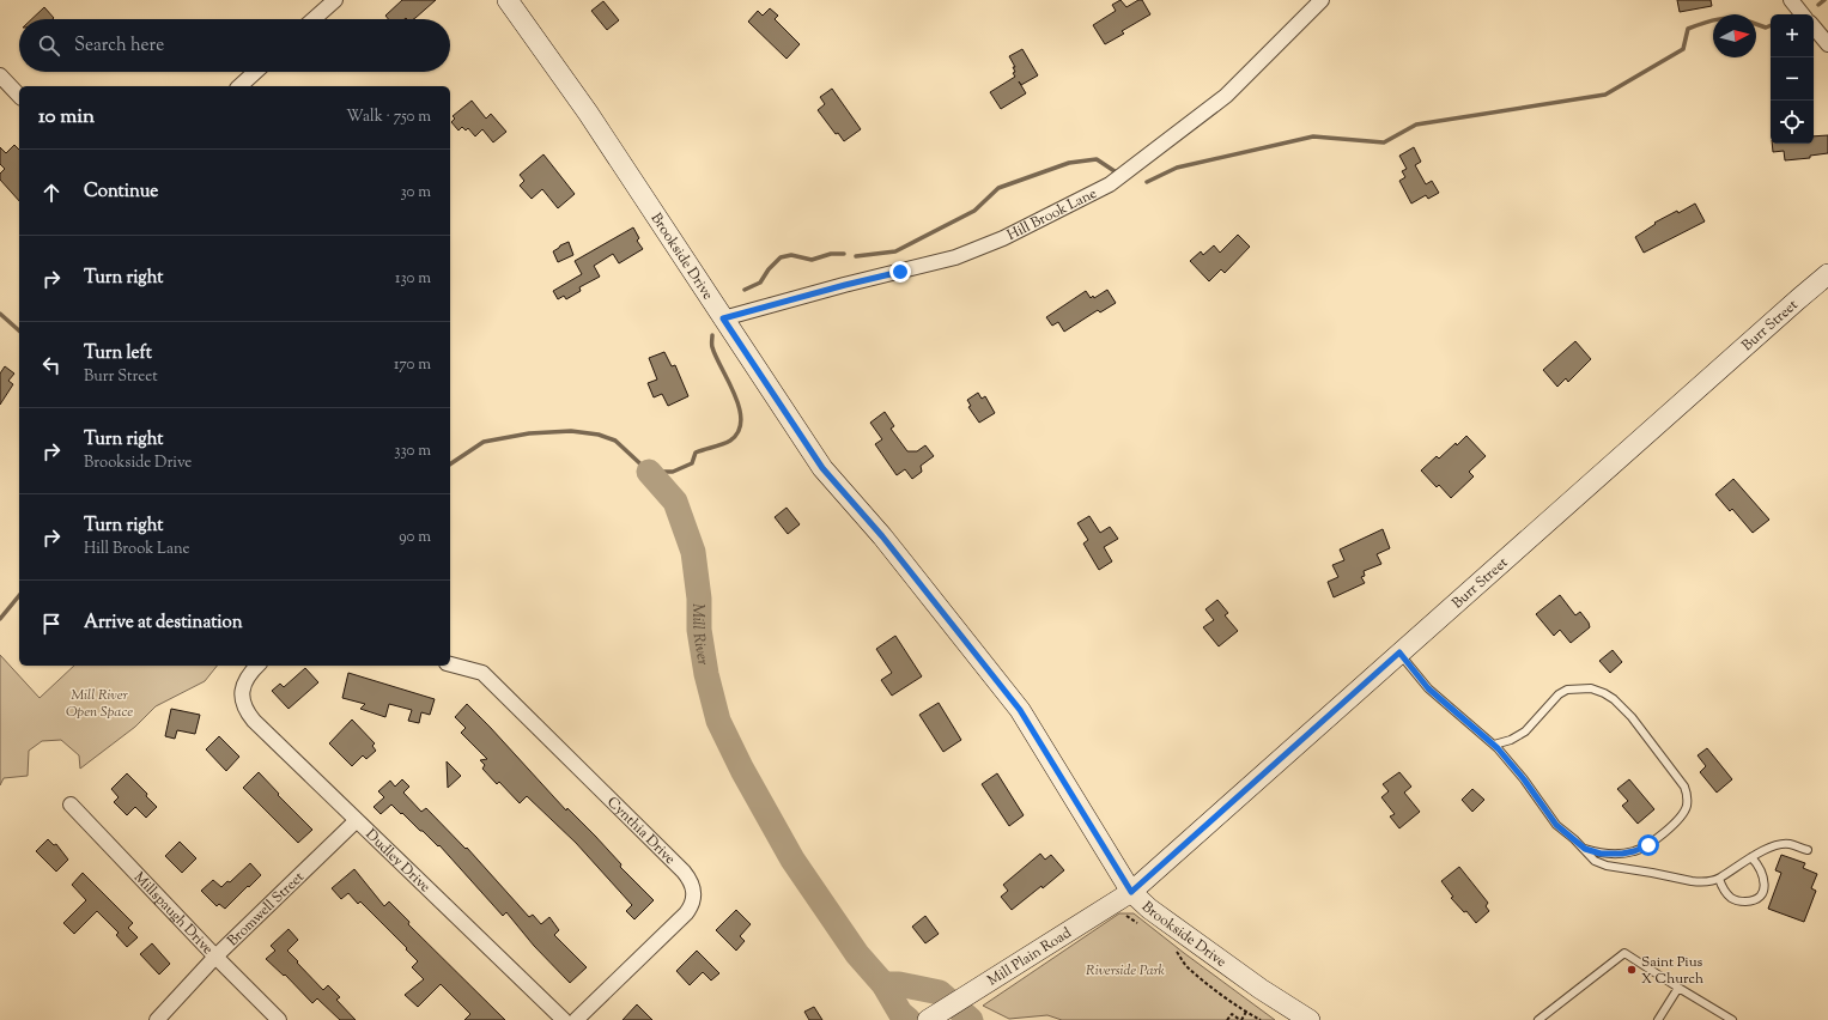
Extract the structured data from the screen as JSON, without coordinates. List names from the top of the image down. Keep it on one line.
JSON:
{"streets":{"main road":["Brookside Drive","Burr Street","Mill Plain Road"],"street":["Hill Brook Lane","Cynthia Drive","Dudley Drive","Bromwell Street","Millspaugh Drive"]},"crossings":[["Hill Brook Lane","Brookside Drive"],["Brookside Drive","Burr Street"],["Brookside Drive","Mill Plain Road"],["Burr Street","Mill Plain Road"],["Dudley Drive","Bromwell Street"],["Bromwell Street","Millspaugh Drive"]],"water":["Mill River"],"parks":["Mill River Open Space","Riverside Park"],"places":["Saint Pius X Church"],"north":"right","page":{"map_buttons":["+","−"],"search":"Search here","heading":["10 min","Walk · 750 m"],"list":[["Continue","30 m"],["Turn right","130 m"],["Turn left","Burr Street","170 m"],["Turn right","Brookside Drive","330 m"],["Turn right","Hill Brook Lane","90 m"],"Arrive at destination"]}}
